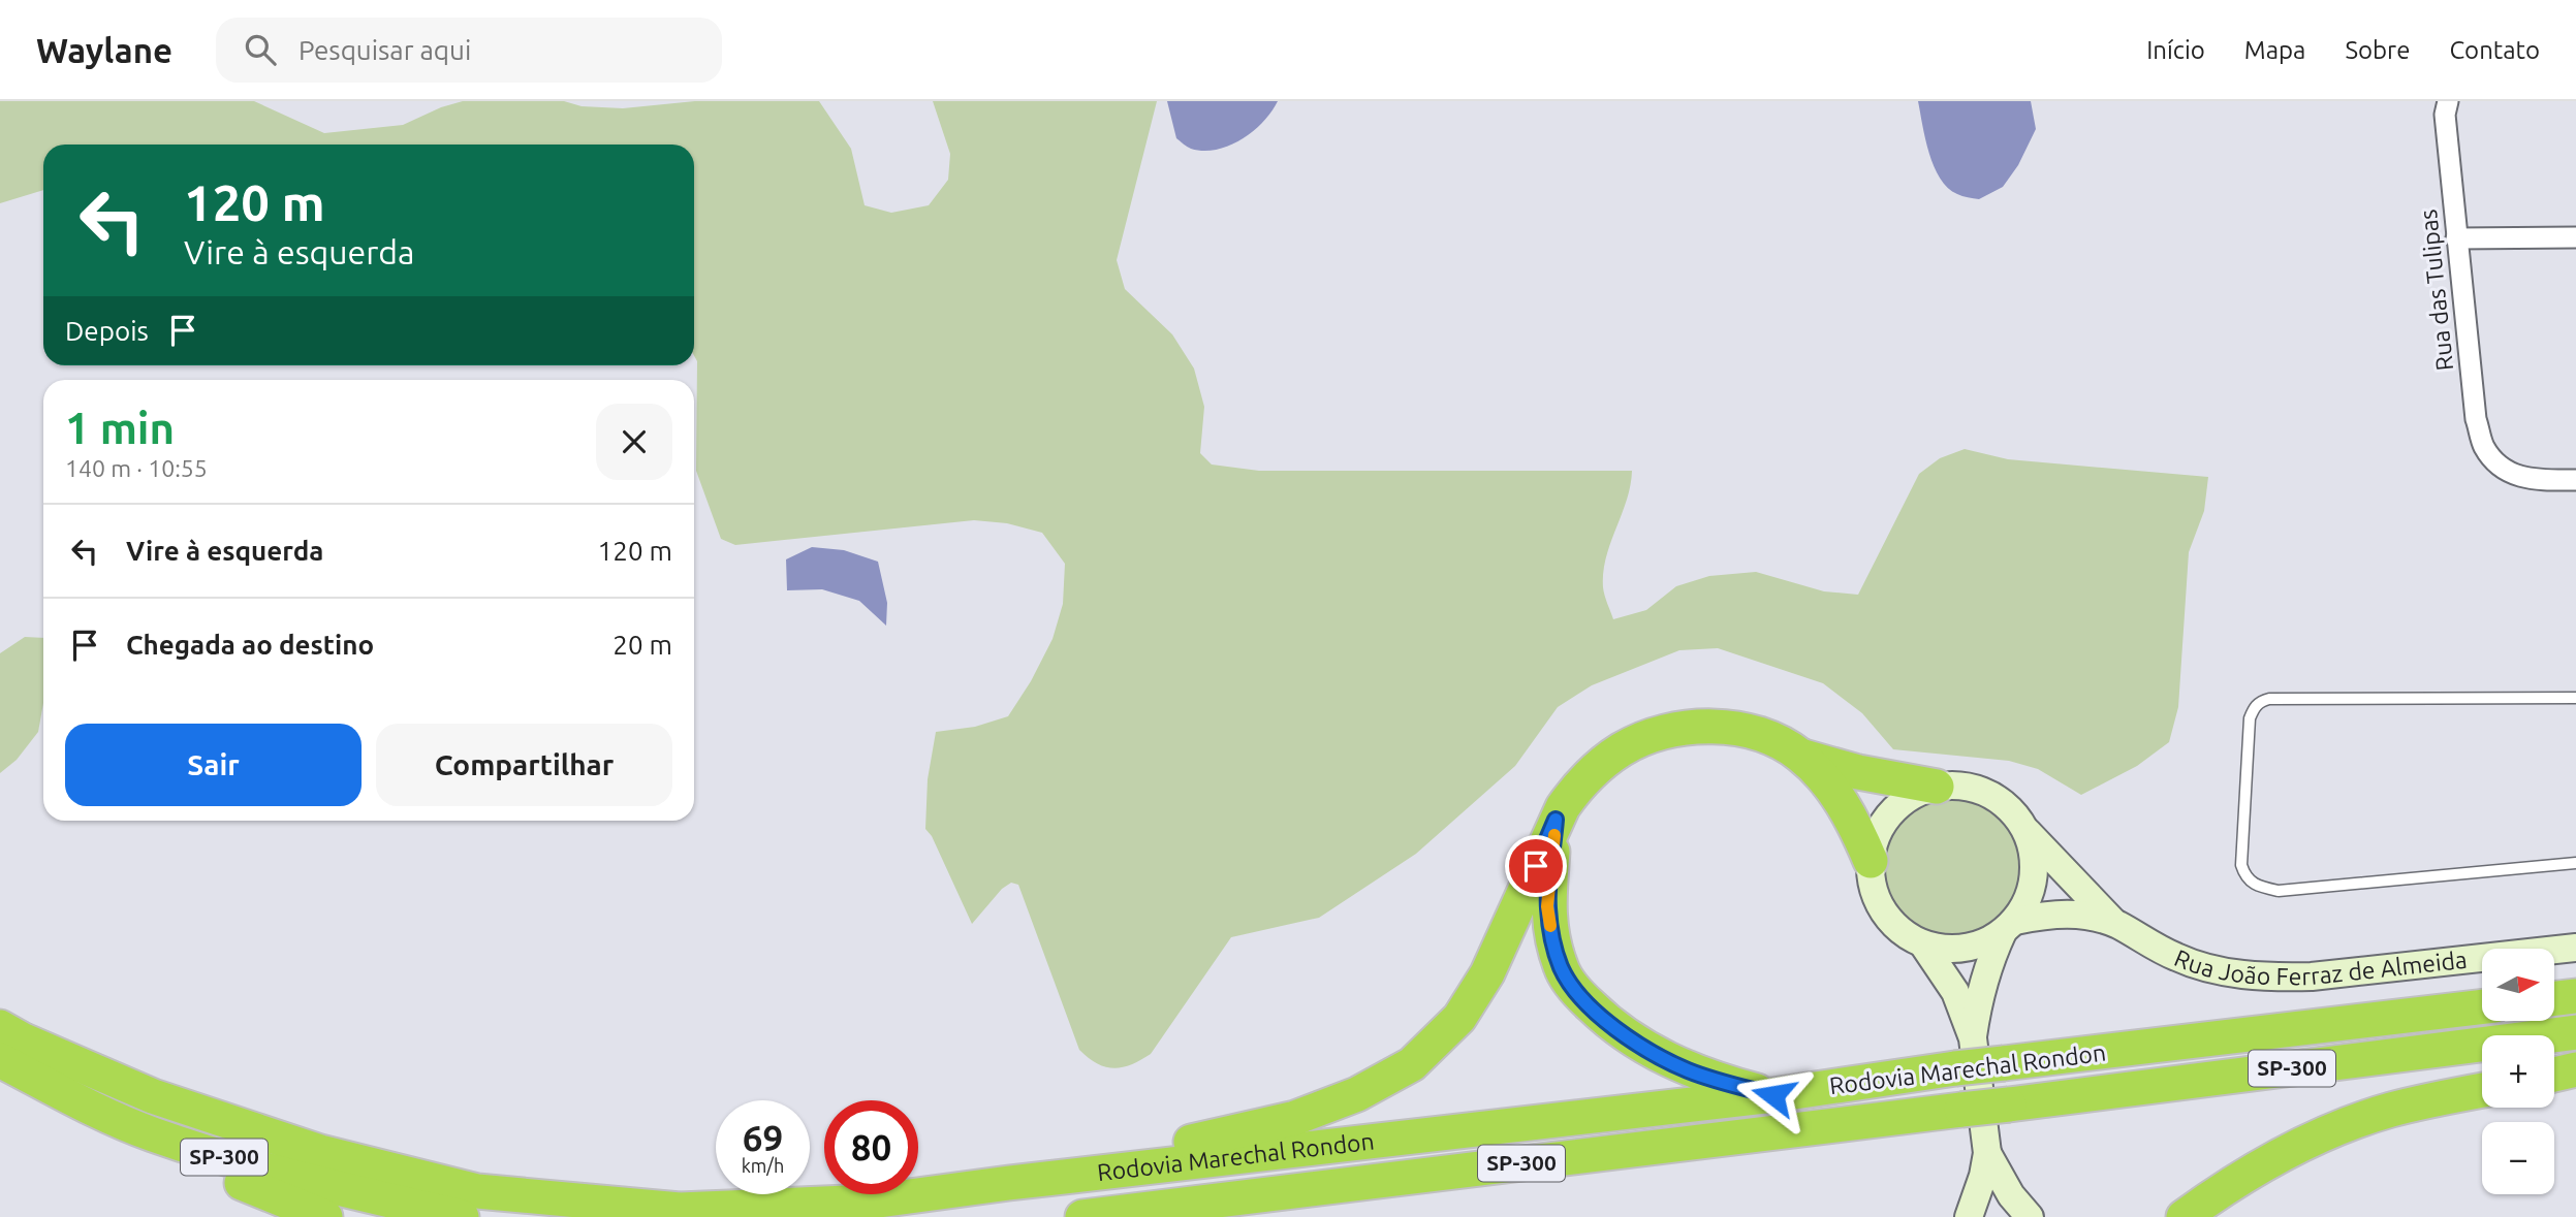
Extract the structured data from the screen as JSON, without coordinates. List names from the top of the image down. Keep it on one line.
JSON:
{"streets":{"highway":["SP-300","Rodovia Marechal Rondon"],"main road":["Rua João Ferraz de Almeida"],"street":["Rua das Tulipas"]},"north":"right","page":{"header":"Waylane","search":"Pesquisar aqui","nav":["Início","Mapa","Sobre","Contato"],"turn":["120 m","Vire à esquerda"],"then":"Depois","heading":["1 min","140 m · 10:55"],"list":[{"name":"Vire à esquerda","value":"120 m"},{"name":"Chegada ao destino","value":"20 m"}],"buttons":["Sair","Compartilhar"],"map_buttons":["+","−"],"speed":"69 km/h","limit":"80"}}
